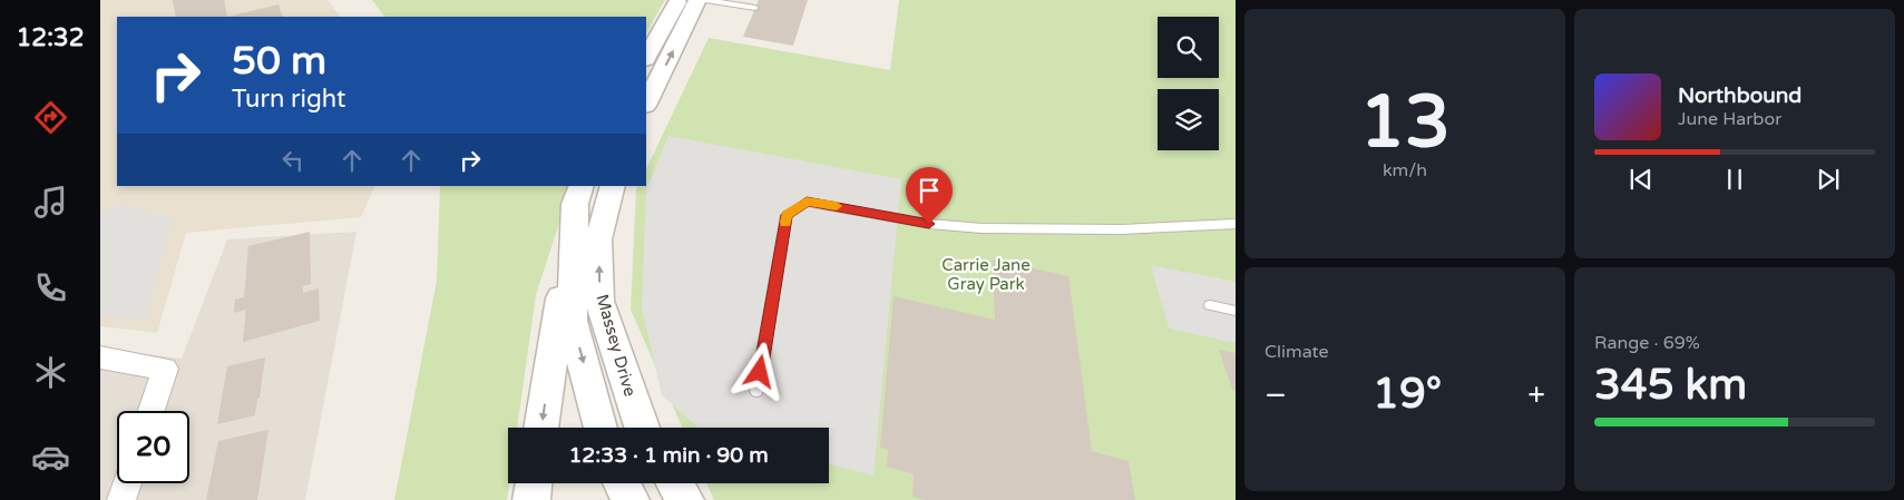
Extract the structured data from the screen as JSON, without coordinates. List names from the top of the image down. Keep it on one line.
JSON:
{"streets":{"street":["Massey Drive"]},"parks":["Carrie Jane Gray Park"],"page":{"tabs":"12:32","tile":[["13","km/h"],"Climate",["Range · 69%","345 km"]],"turn":["50 m","Turn right"],"song":["Northbound","June Harbor"],"heat":["−","19°","+"],"limit":"20","trip":"12:33 · 1 min · 90 m"}}
